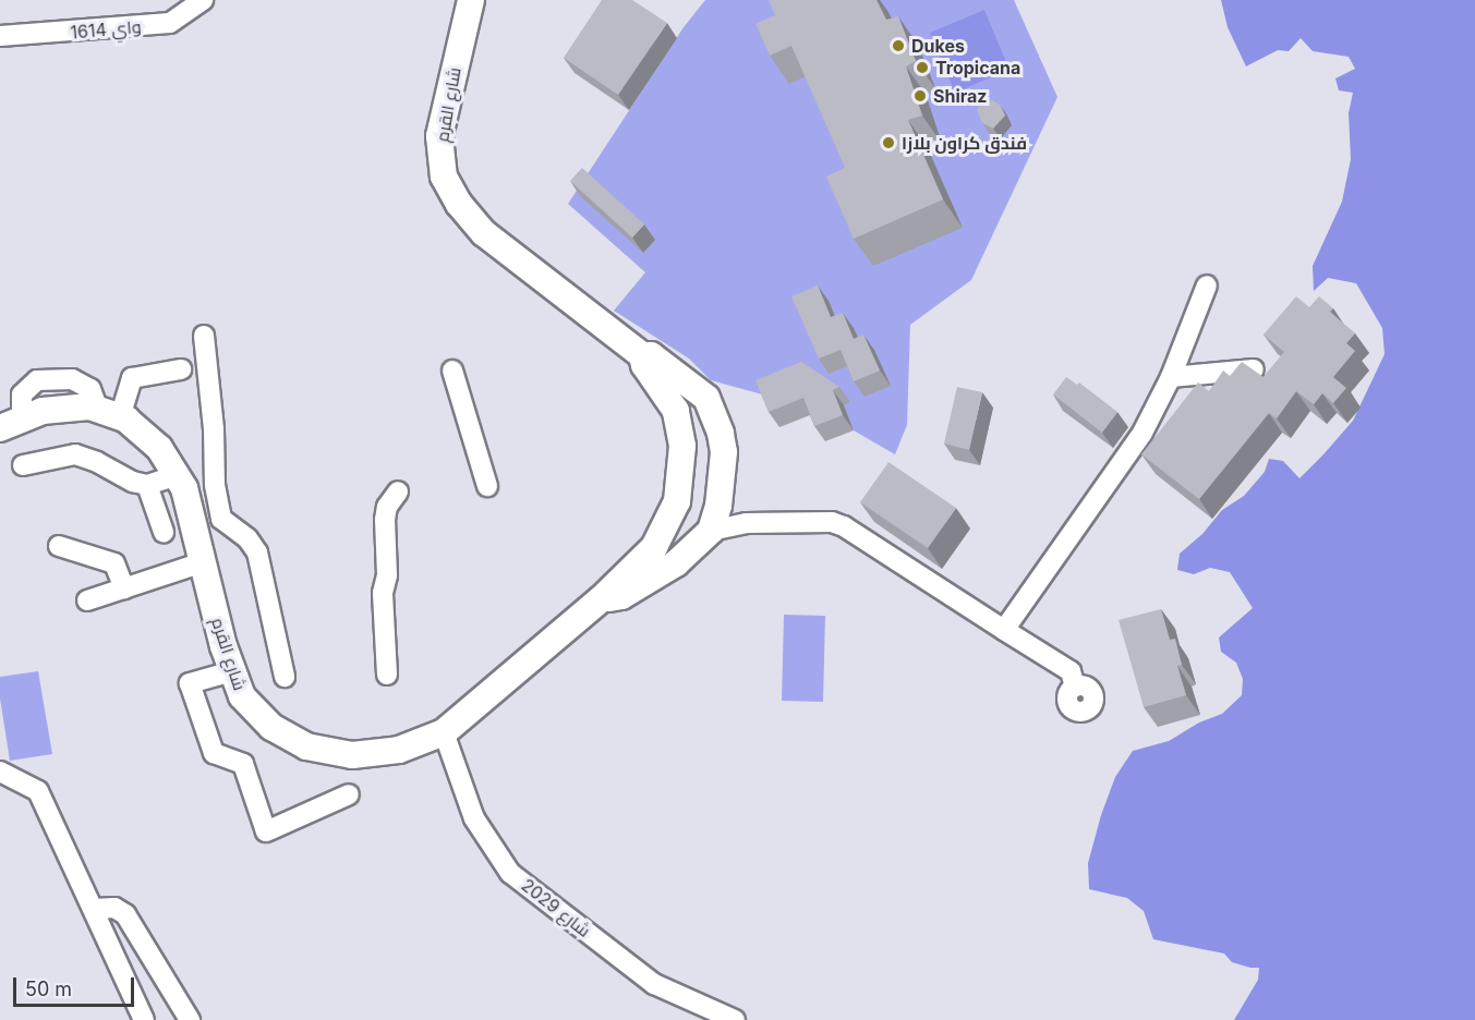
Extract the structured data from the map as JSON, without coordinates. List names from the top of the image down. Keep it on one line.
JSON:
{"streets":{"street":["واي 1614","شارع القرم","2029 شارع"]},"crossings":[["شارع القرم","2029 شارع"]],"places":["Dukes","Tropicana","Shiraz","فندق كراون بلازا"],"scale_bar":"50 m"}
